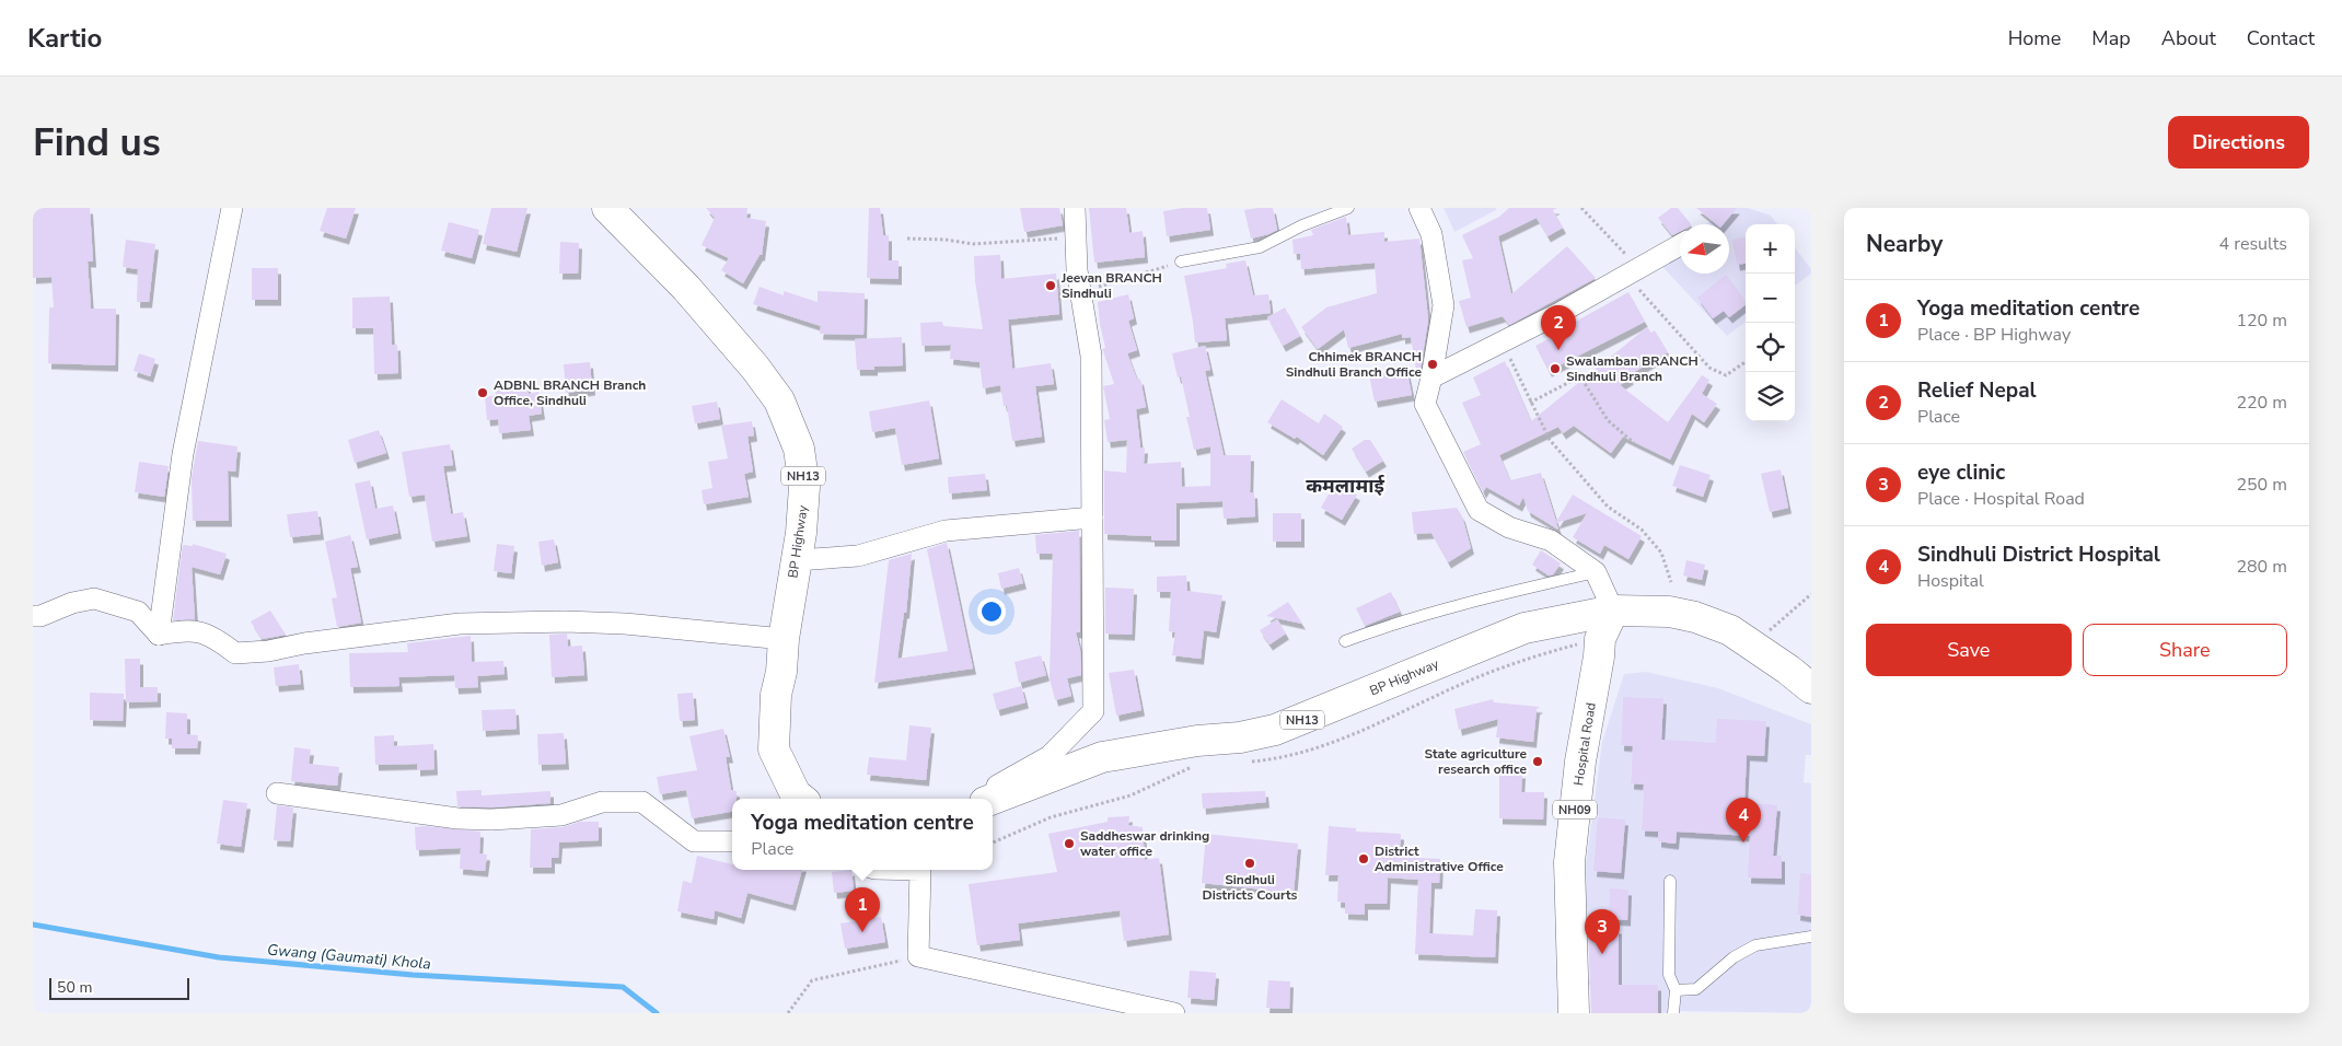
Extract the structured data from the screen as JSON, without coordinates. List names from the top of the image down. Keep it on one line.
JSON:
{"streets":{"main road":["NH13","BP Highway","Hospital Road","NH09"]},"crossings":[["BP Highway","Hospital Road"]],"districts":["कमलामाई"],"water":["Gwang (Gaumati) Khola"],"places":["Jeevan BRANCH Sindhuli","Chhimek BRANCH Sindhuli Branch Office","Swalamban BRANCH Sindhuli Branch","ADBNL BRANCH Branch Office, Sindhuli","State agriculture research office","Saddheswar drinking water office","District Administrative Office","Sindhuli Districts Courts"],"scale_bar":"50 m","north":"left","page":{"header":"Kartio","nav":["Home","Map","About","Contact"],"buttons":["Directions",["Save","Share"]],"title":"Find us","heading":["Nearby","4 results"],"map_buttons":["+","−"],"list":[{"mark":"1","name":"Yoga meditation centre","note":"Place · BP Highway","value":"120 m"},{"mark":"2","name":"Relief Nepal","note":"Place","value":"220 m"},{"mark":"3","name":"eye clinic","note":"Place · Hospital Road","value":"250 m"},{"mark":"4","name":"Sindhuli District Hospital","note":"Hospital","value":"280 m"}],"pins":["2","4","1","3"],"popup":["Yoga meditation centre","Place"],"scale":"50 m"}}
